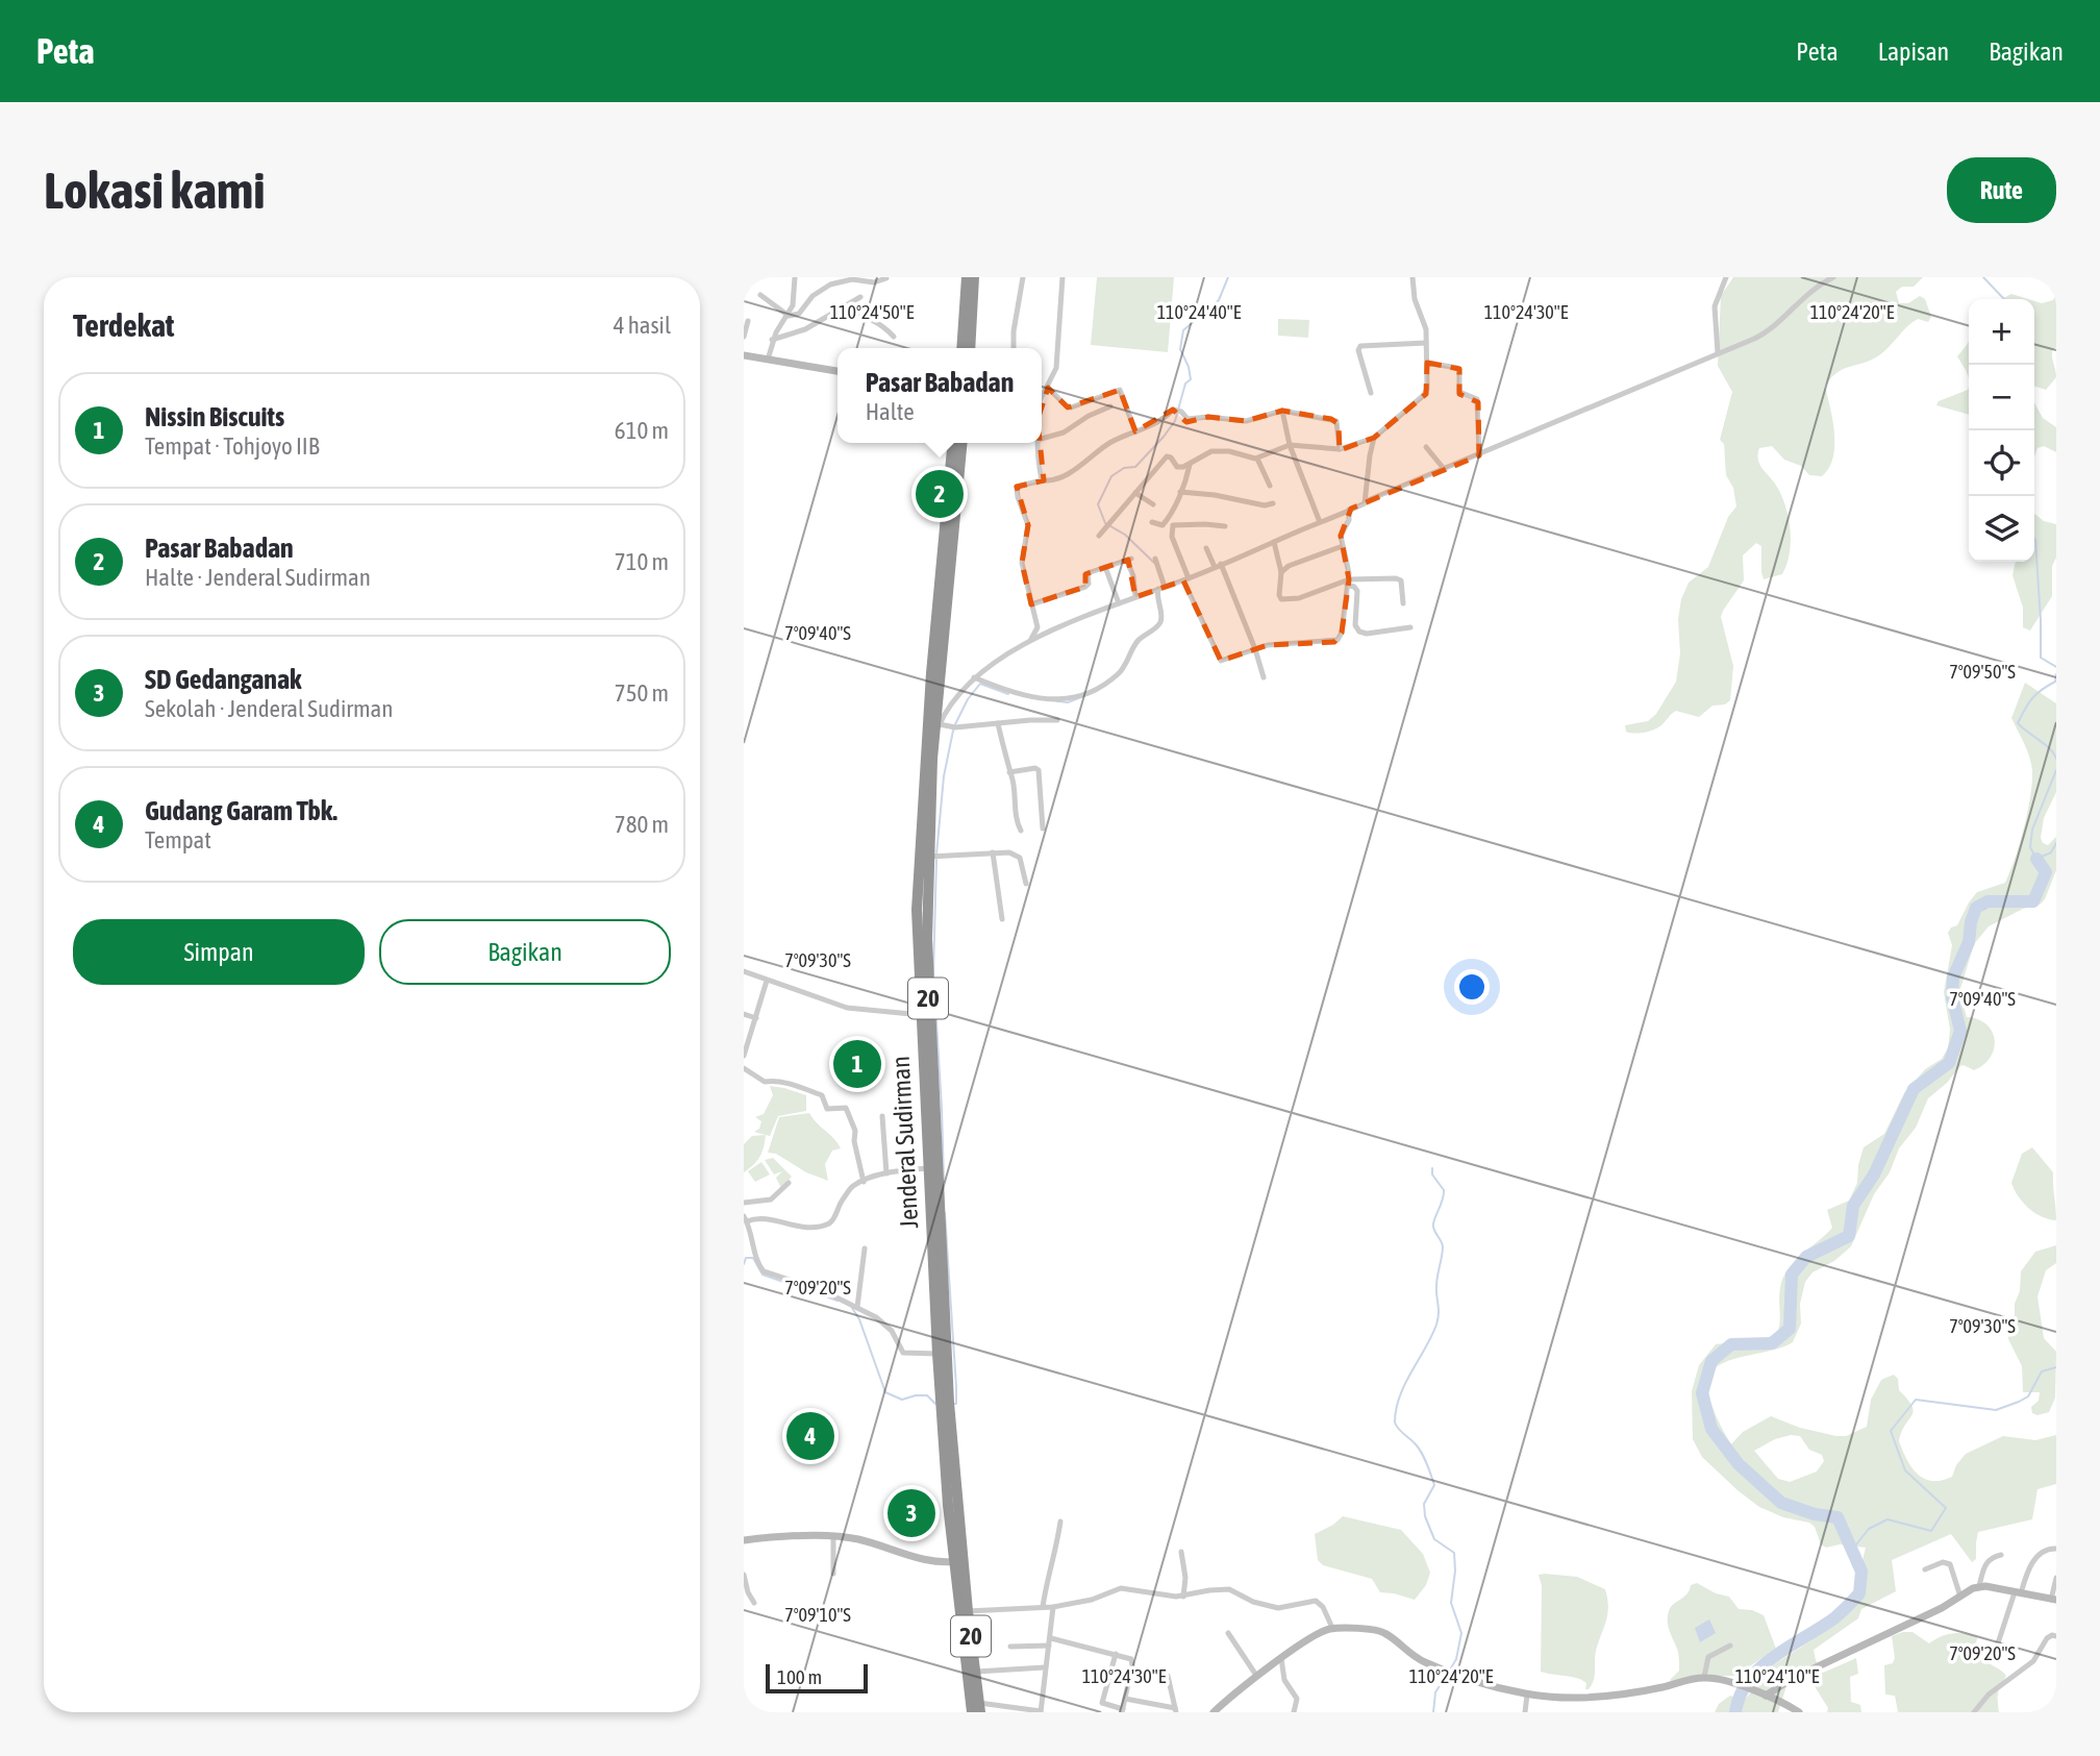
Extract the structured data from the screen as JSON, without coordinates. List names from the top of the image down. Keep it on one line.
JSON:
{"streets":{"highway":["20","Jenderal Sudirman"]},"scale_bar":"100 m","page":{"header":"Peta","nav":["Peta","Lapisan","Bagikan"],"buttons":["Rute",["Simpan","Bagikan"]],"title":"Lokasi kami","heading":["Terdekat","4 hasil"],"map_buttons":["+","−"],"popup":["Pasar Babadan","Halte"],"list":[{"mark":"1","name":"Nissin Biscuits","note":"Tempat · Tohjoyo IIB","value":"610 m"},{"mark":"2","name":"Pasar Babadan","note":"Halte · Jenderal Sudirman","value":"710 m"},{"mark":"3","name":"SD Gedanganak","note":"Sekolah · Jenderal Sudirman","value":"750 m"},{"mark":"4","name":"Gudang Garam Tbk.","note":"Tempat","value":"780 m"}],"pins":["2","1","4","3"],"scale":"100 m"},"coordinates":["110°24'50\"E","110°24'40\"E","110°24'30\"E","110°24'20\"E","7°09'40\"S","7°09'50\"S","7°09'30\"S","7°09'20\"S","7°09'10\"S","110°24'10\"E"]}
